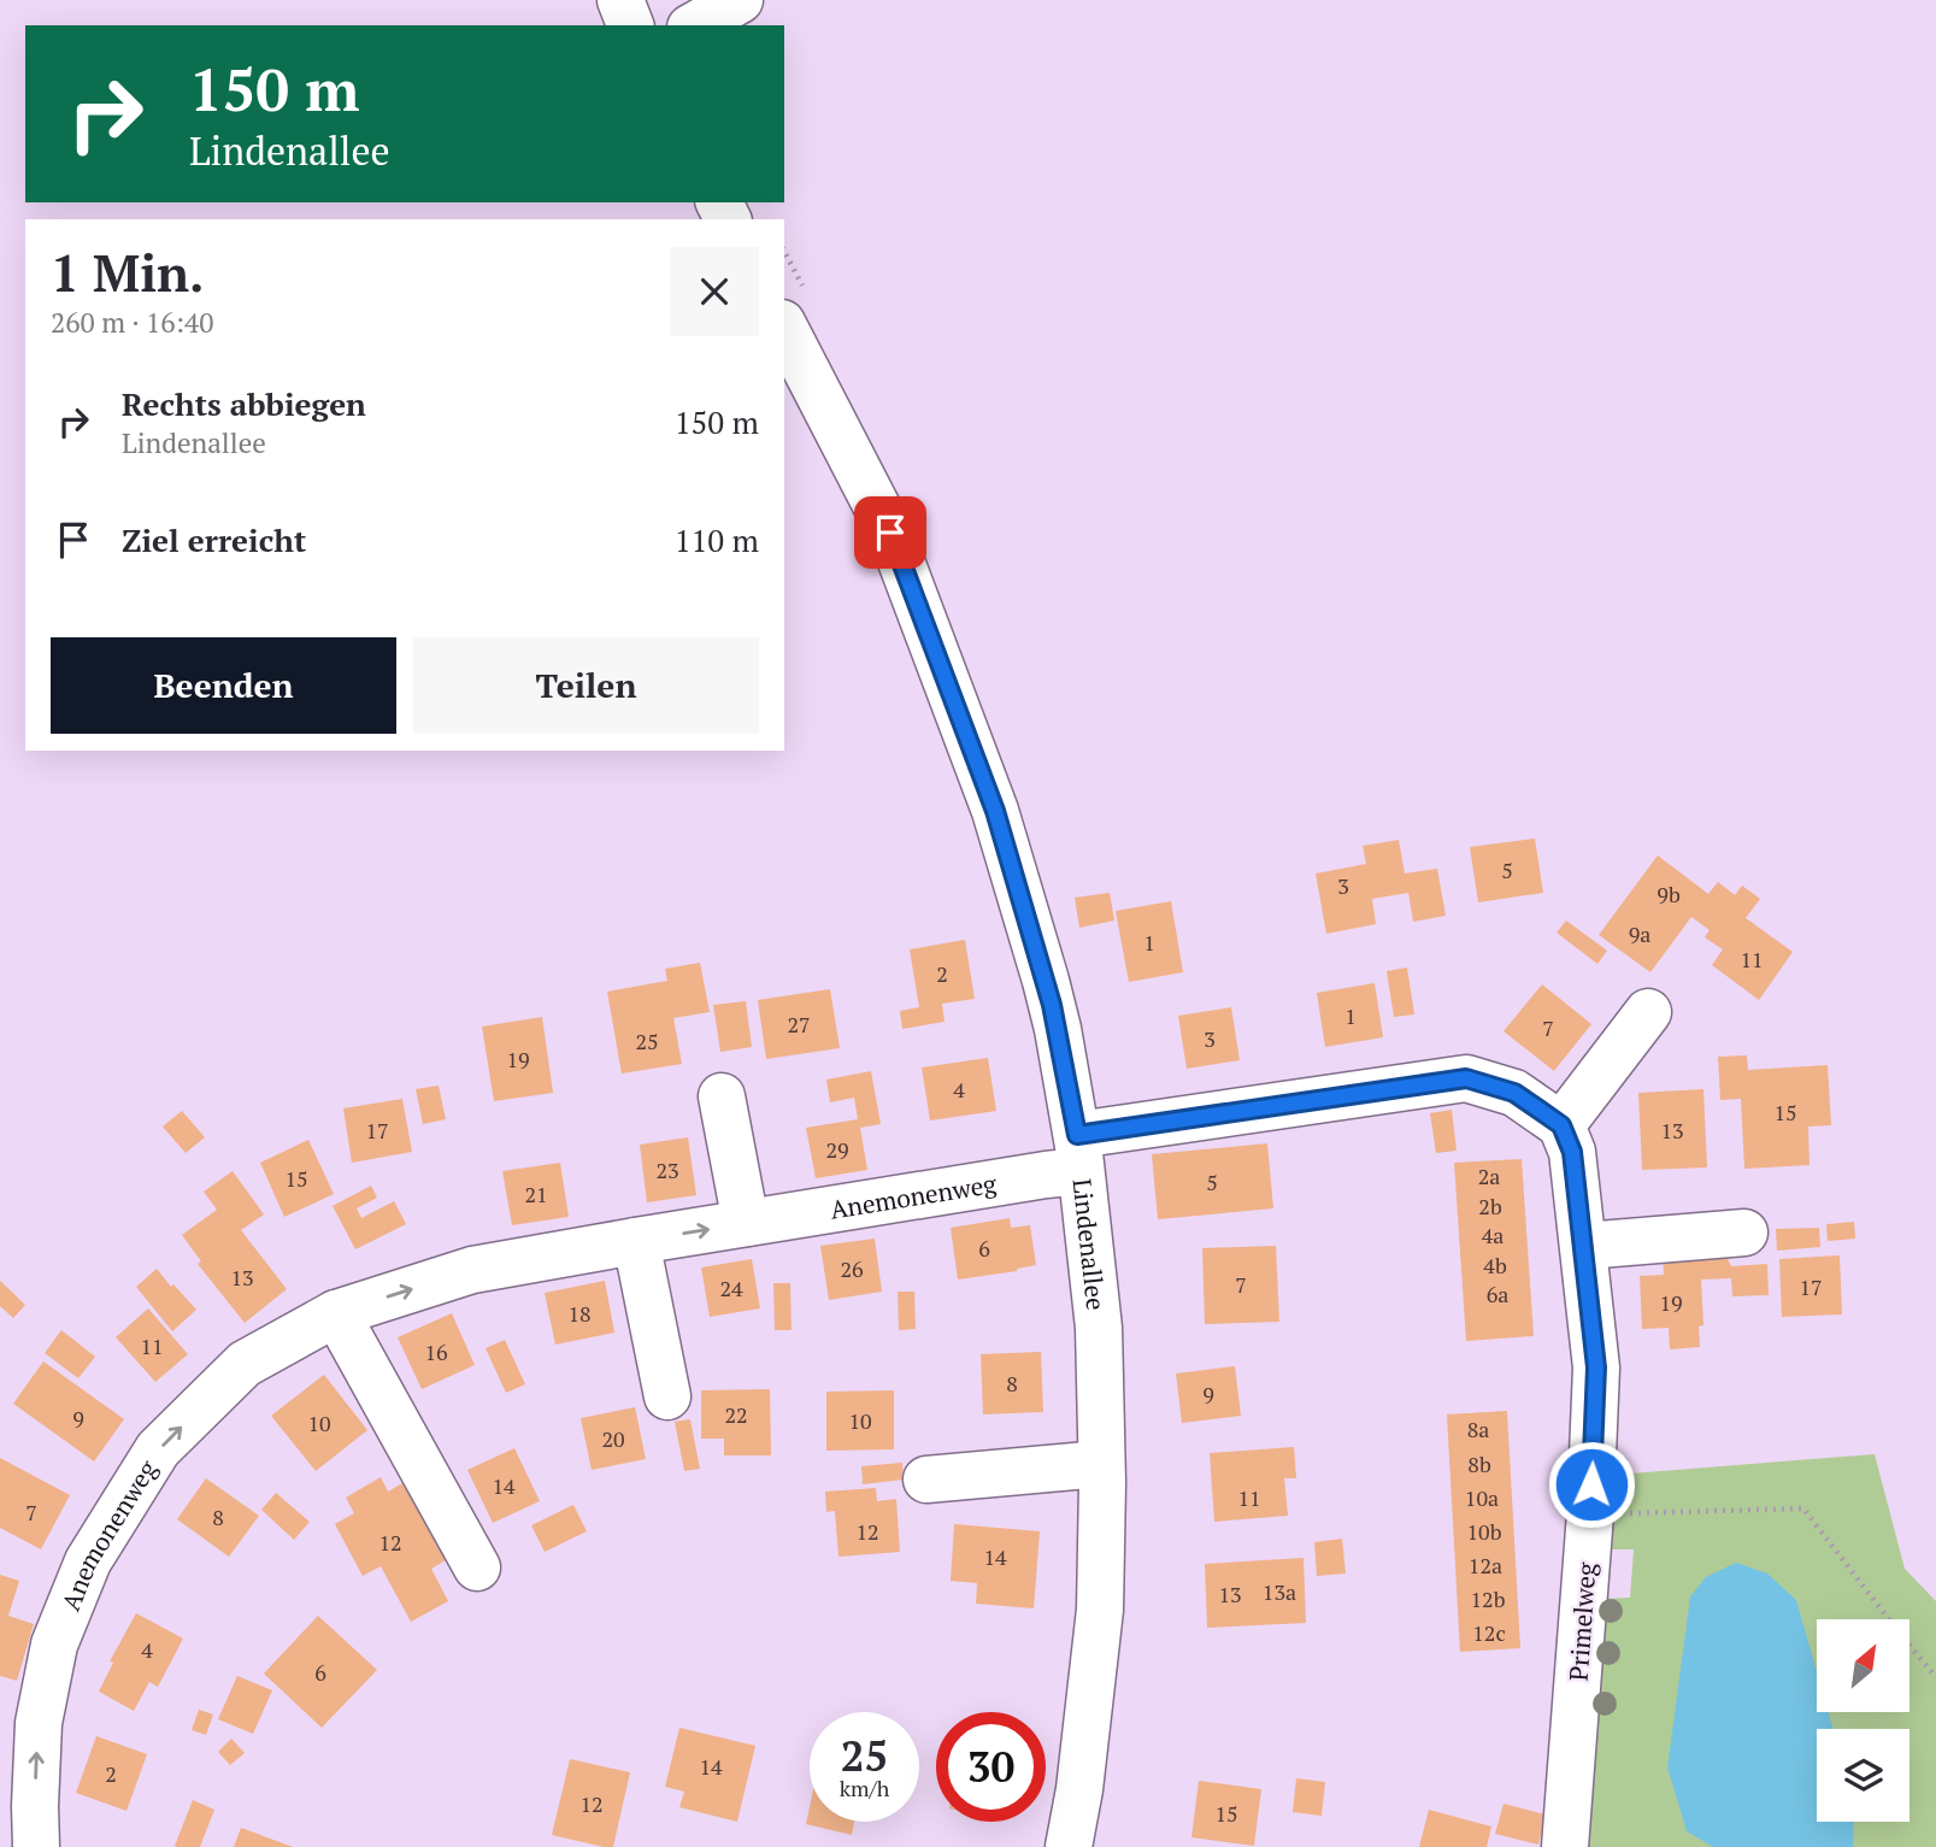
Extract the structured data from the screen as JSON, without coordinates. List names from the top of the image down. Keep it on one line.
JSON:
{"streets":{"street":["Anemonenweg","Lindenallee","Primelweg"]},"crossings":[["Anemonenweg","Lindenallee"]],"one_way":["Anemonenweg"],"house_numbers":["5","3","9b","9a","1","11","2","1","27","7","3","25","19","4","15","17","13","29","23","2a","15","5","21","2b","4a","6","4b","26","13","7","17","24","6a","19","18","11","16","8","9","22","9","10","10","8a","20","8b","14","11","10a","7","8","12","10b","12","14","12a","13a","13","12b","12c","4","6","14","2","12","15"],"north":"top right","page":{"turn":["150 m","Lindenallee"],"heading":["1 Min.","260 m · 16:40"],"list":[{"name":"Rechts abbiegen","note":"Lindenallee","value":"150 m"},{"name":"Ziel erreicht","value":"110 m"}],"buttons":["Beenden","Teilen"],"speed":"25 km/h","limit":"30"}}
